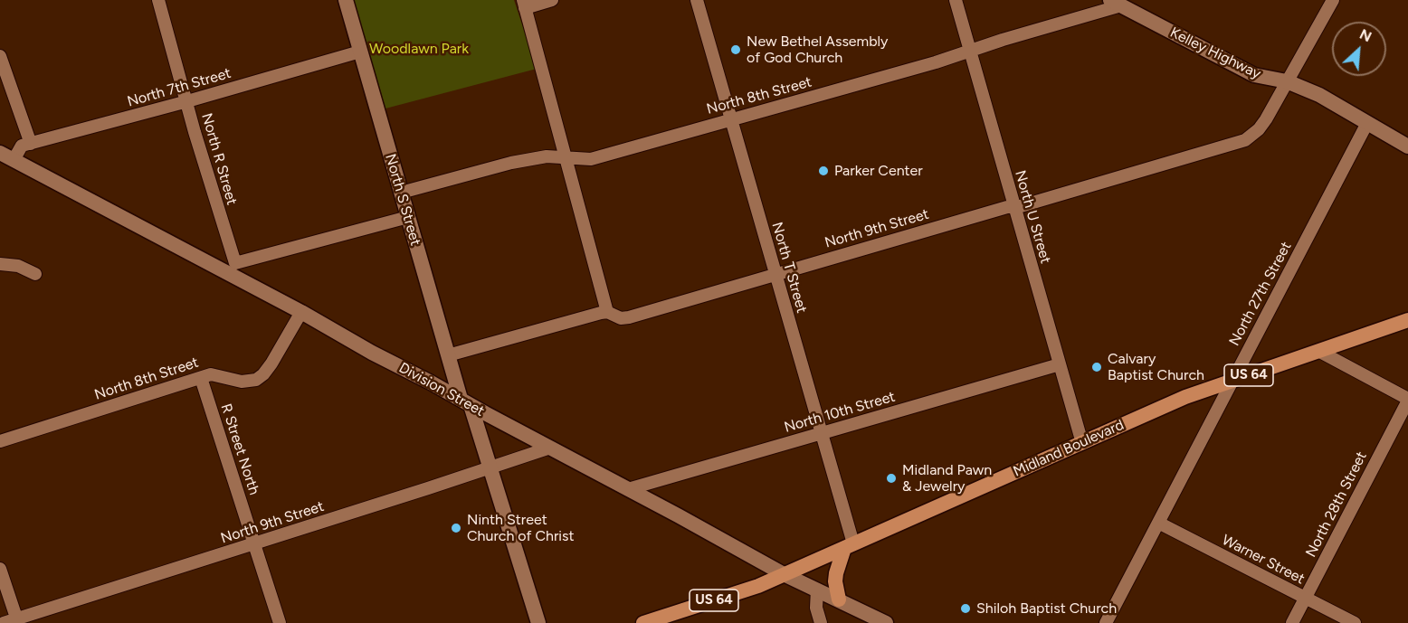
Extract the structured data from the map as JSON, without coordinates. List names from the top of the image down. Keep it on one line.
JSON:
{"streets":{"main road":["US 64","Midland Boulevard"],"street":["Kelley Highway","North 7th Street","North 8th Street","North R Street","North S Street","North U Street","North 9th Street","North T Street","North 27th Street","Division Street","North 10th Street","R Street North","North 28th Street","Warner Street"]},"crossings":[["Kelley Highway","North 8th Street"],["Kelley Highway","North 9th Street"],["Kelley Highway","North 27th Street"],["North 7th Street","North R Street"],["North 7th Street","North S Street"],["North 7th Street","Division Street"],["North 8th Street","North S Street"],["North 8th Street","North U Street"],["North 8th Street","North T Street"],["North 8th Street","Division Street"],["North 8th Street","R Street North"],["North R Street","Division Street"],["North S Street","North 9th Street"],["North S Street","Division Street"],["North U Street","North 9th Street"],["North U Street","North 10th Street"],["North U Street","Midland Boulevard"],["North 9th Street","North T Street"],["North 9th Street","Division Street"],["North 9th Street","R Street North"],["North T Street","North 10th Street"],["North T Street","Midland Boulevard"],["North 27th Street","Midland Boulevard"],["North 27th Street","Warner Street"],["Division Street","North 10th Street"],["Division Street","Midland Boulevard"],["North 28th Street","Warner Street"]],"parks":["Woodlawn Park"],"places":["New Bethel Assembly of God Church","Parker Center","Calvary Baptist Church","Midland Pawn & Jewelry","Ninth Street Church of Christ","Shiloh Baptist Church"],"north":"top right"}
